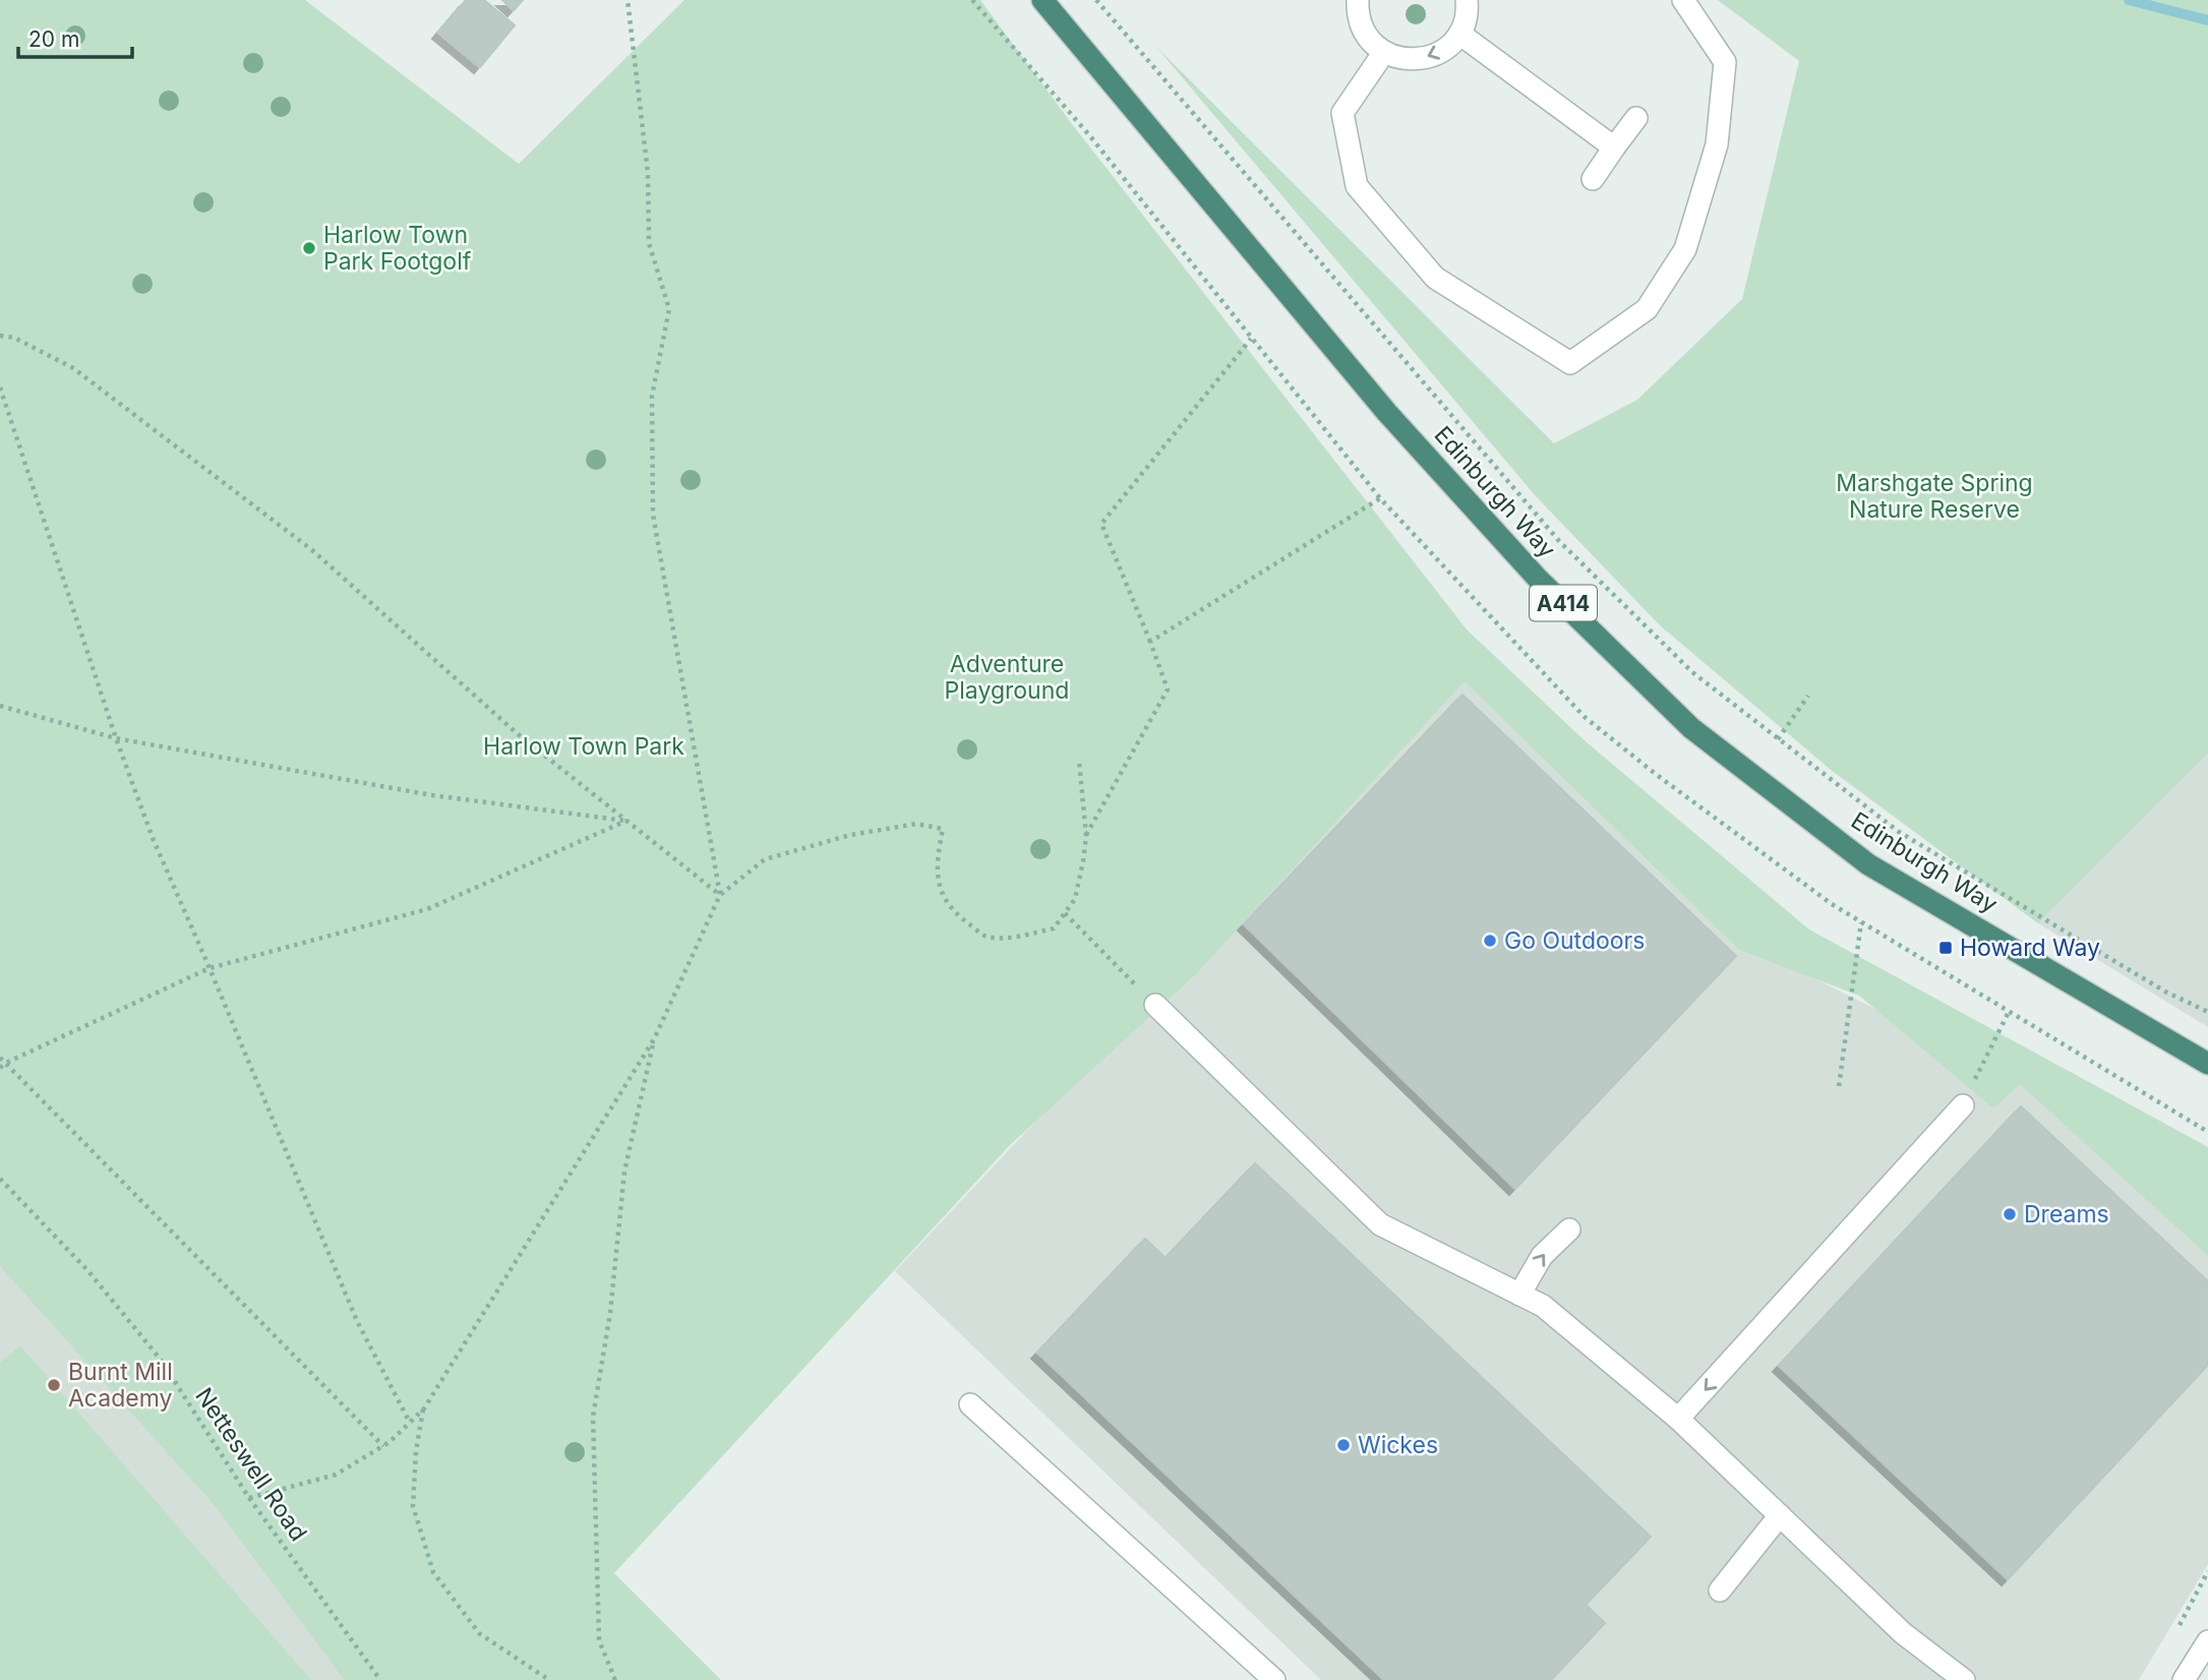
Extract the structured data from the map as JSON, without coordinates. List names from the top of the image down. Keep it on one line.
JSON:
{"streets":{"highway":["Edinburgh Way","A414"],"path":["Netteswell Road"]},"parks":["Marshgate Spring Nature Reserve","Adventure Playground","Harlow Town Park"],"places":{"other":["Harlow Town Park Footgolf","Go Outdoors","Dreams","Burnt Mill Academy","Wickes"],"transit":["Howard Way"]},"scale_bar":"20 m"}
